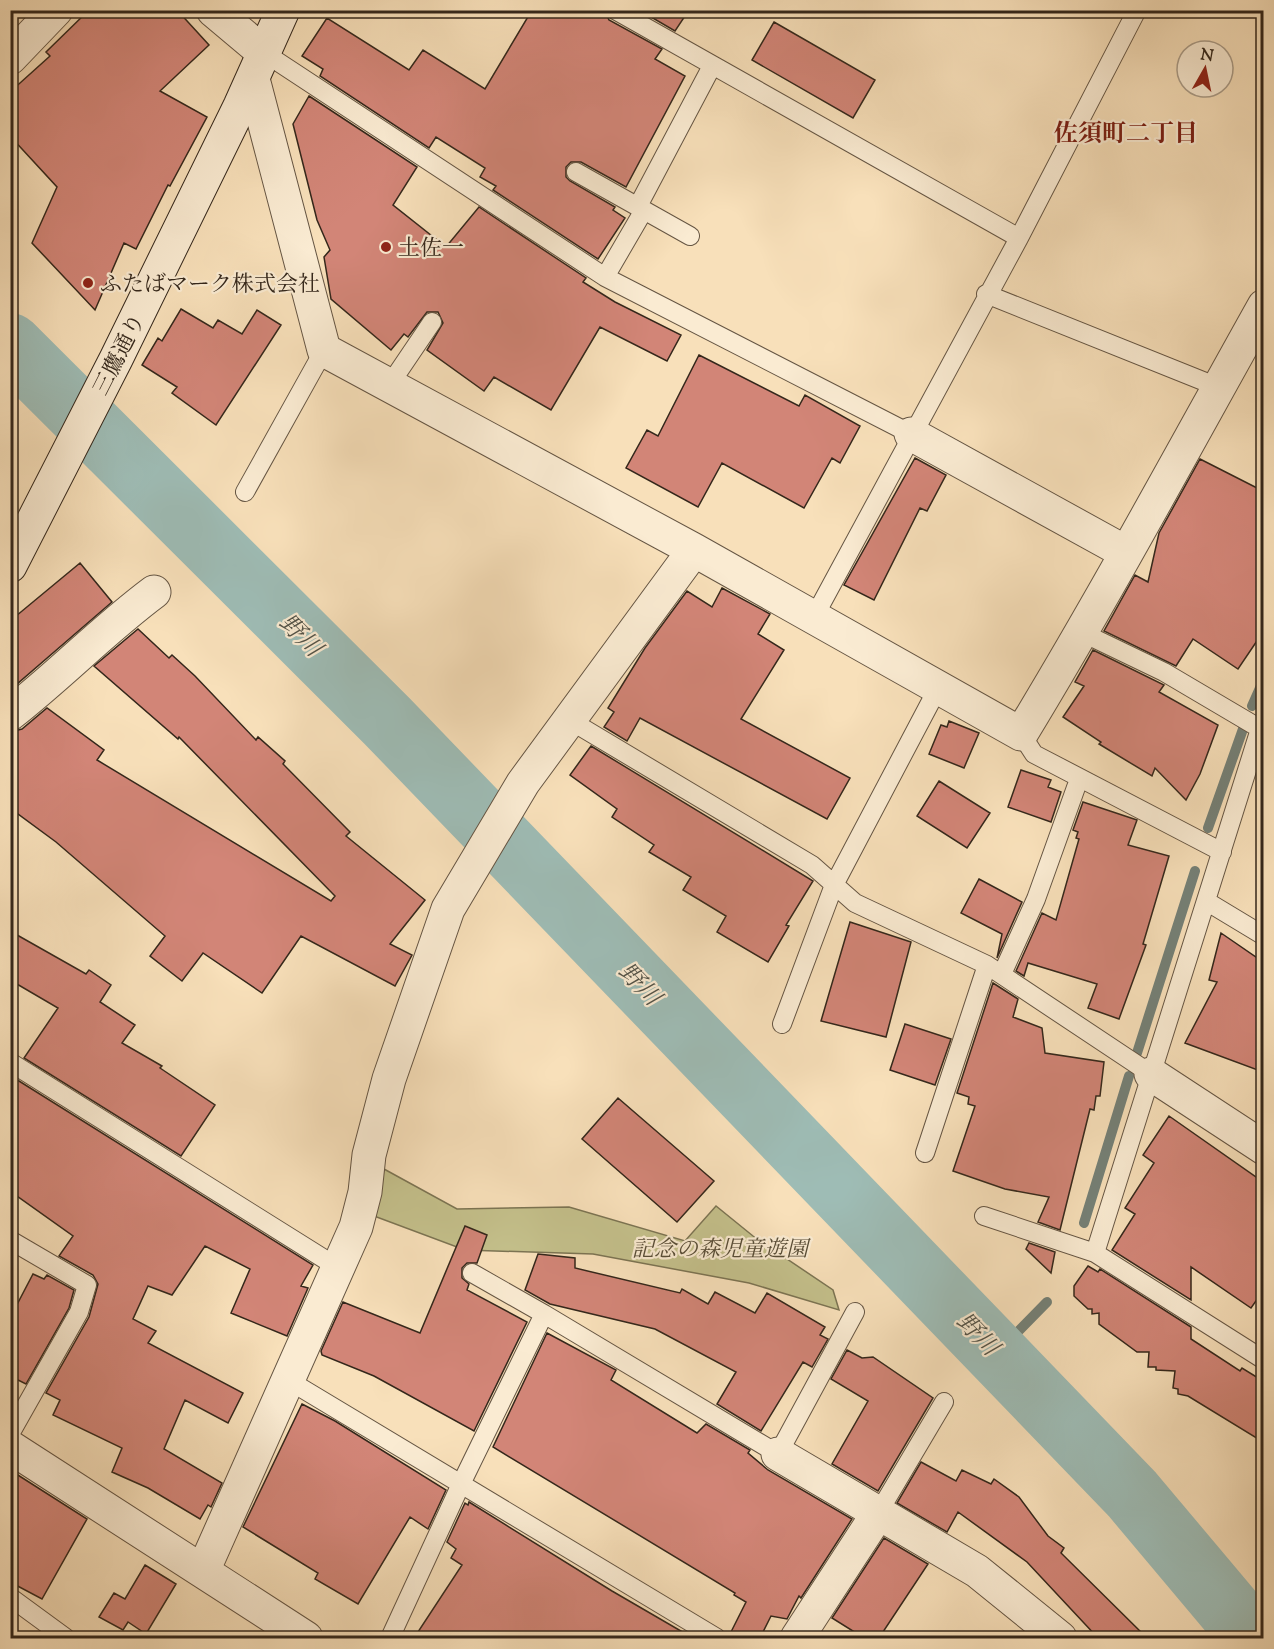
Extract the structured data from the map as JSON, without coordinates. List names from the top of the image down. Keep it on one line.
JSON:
{"streets":{"street":["三鷹通り"]},"districts":["佐須町二丁目"],"water":["野川"],"parks":["記念の森児童遊園"],"places":["土佐一","ふたばマーク株式会社"],"north":"top"}
